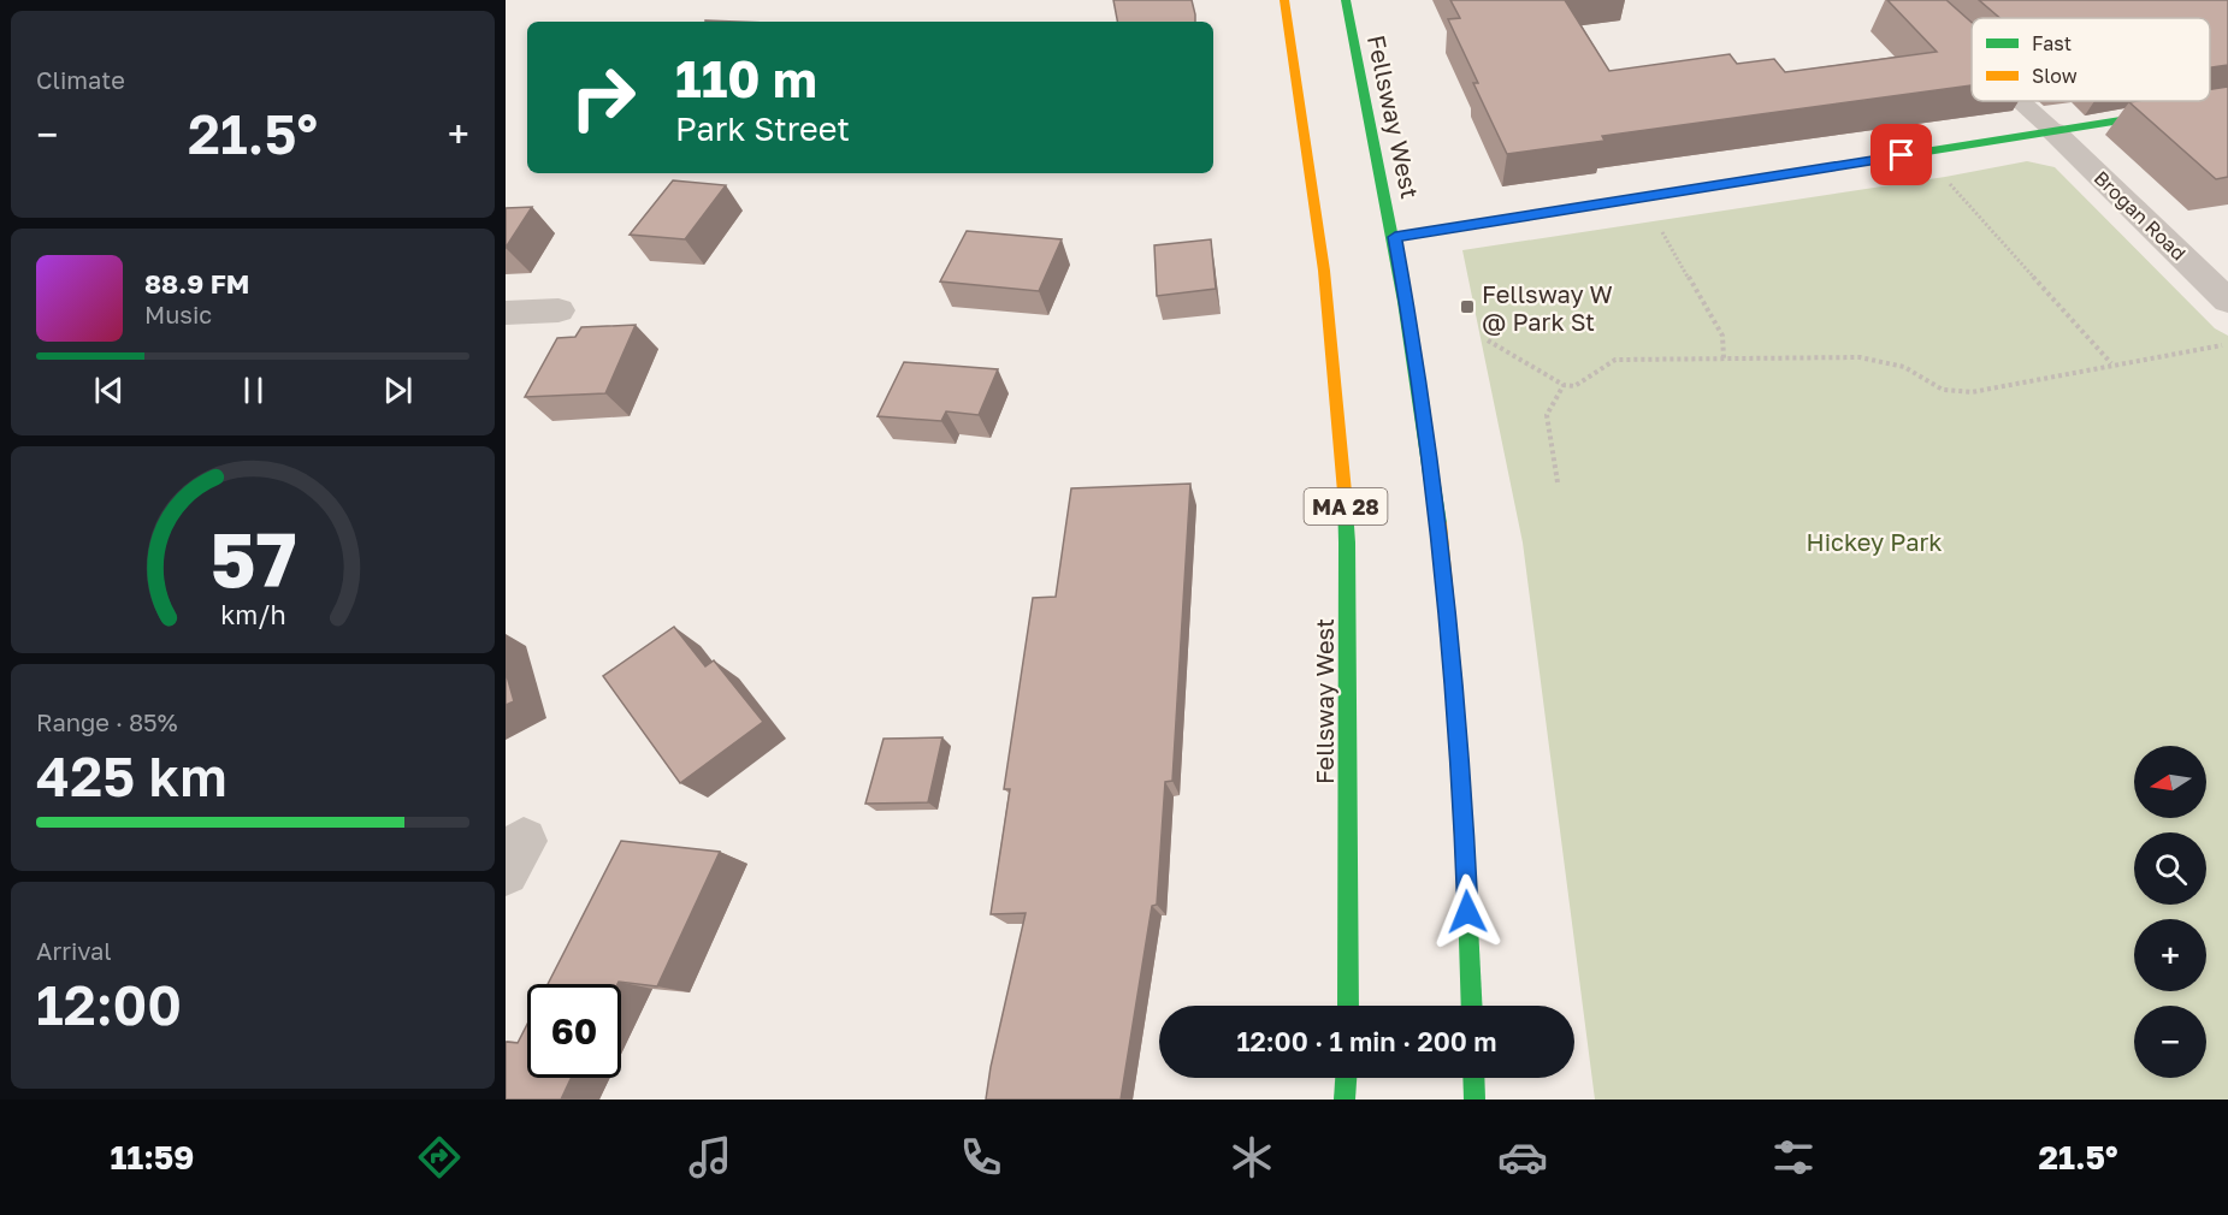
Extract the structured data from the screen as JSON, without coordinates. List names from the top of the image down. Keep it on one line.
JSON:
{"streets":{"main road":["Fellsway West","MA 28"],"street":["Brogan Road"]},"parks":["Hickey Park"],"places":{"transit":["Fellsway W @ Park St"]},"legend":["Fast","Slow"],"north":"left","page":{"tile":["Climate",["Range · 85%","425 km"],["Arrival","12:00"]],"turn":["110 m","Park Street"],"heat":["−","21.5°","+"],"song":["88.9 FM","Music"],"map_buttons":["+","−"],"limit":"60","trip":"12:00 · 1 min · 200 m","tabs":["11:59","21.5°"],"gauge":["57","km/h"]}}
